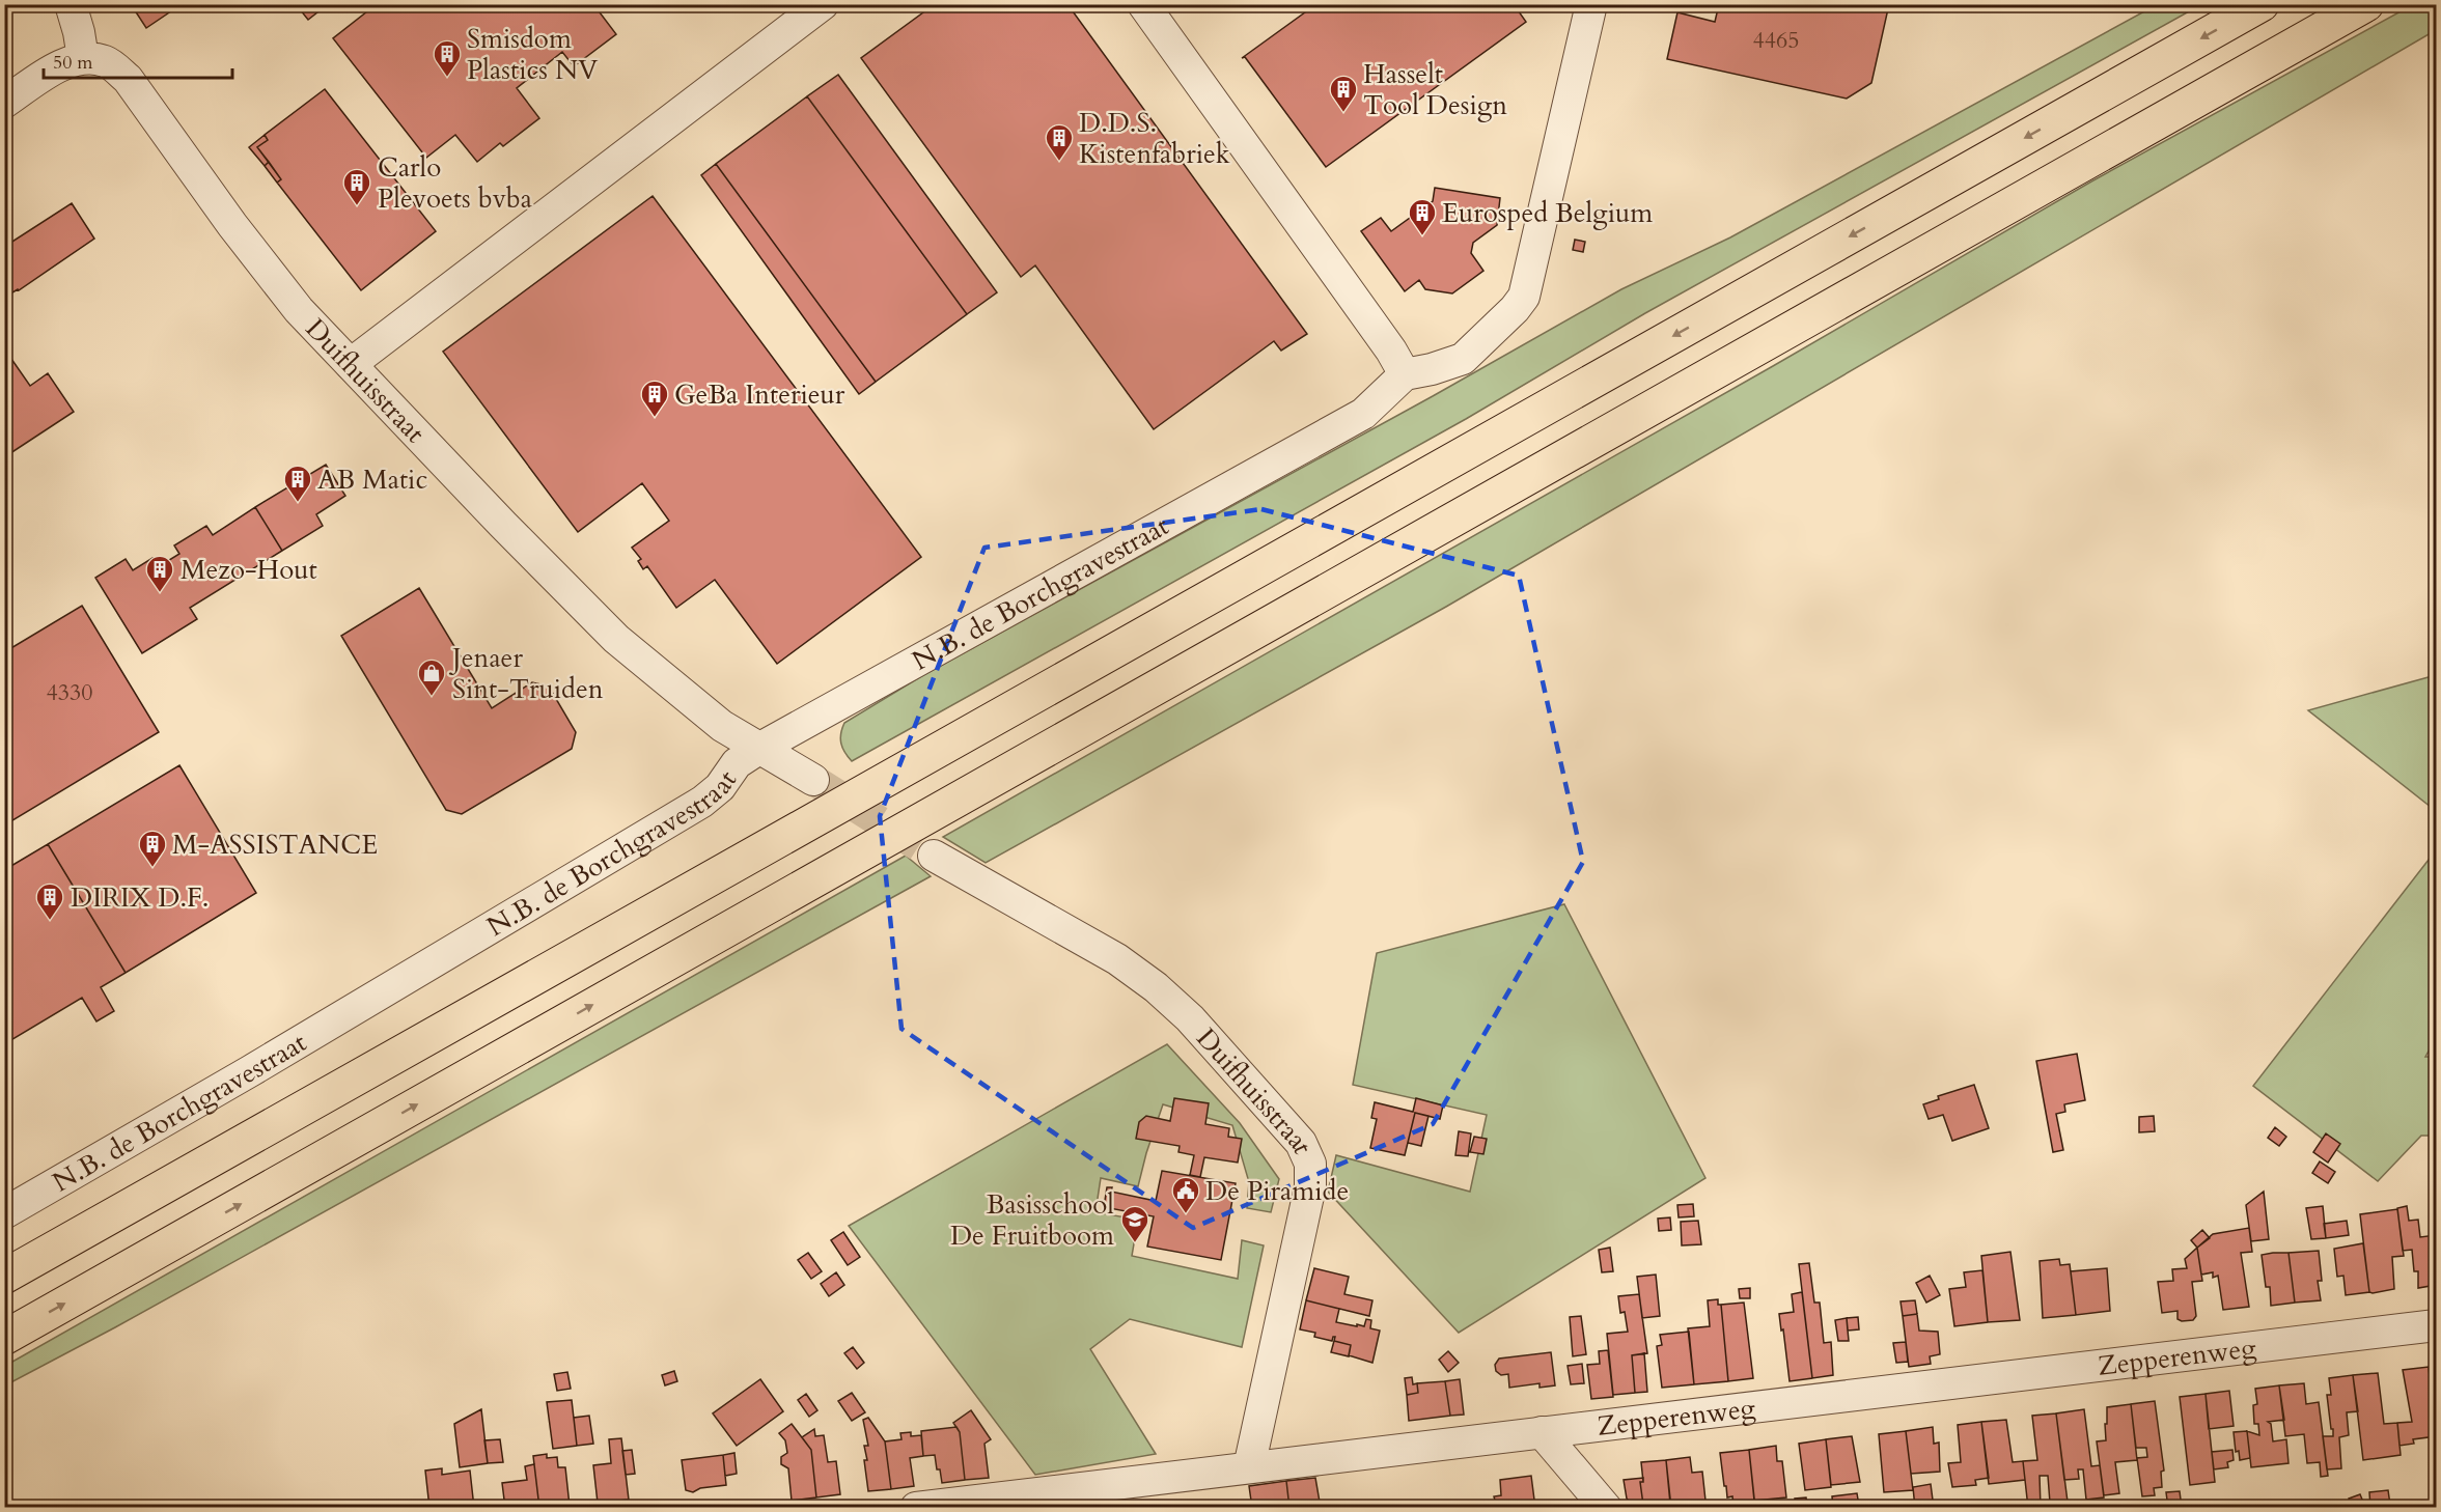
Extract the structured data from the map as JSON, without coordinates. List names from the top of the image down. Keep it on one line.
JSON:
{"streets":{"street":["Duifhuisstraat","N.B. de Borchgravestraat","Zepperenweg"]},"crossings":[["Duifhuisstraat","N.B. de Borchgravestraat"],["Duifhuisstraat","Zepperenweg"]],"places":{"building":["Smisdom Plastics NV","Hasselt Tool Design","D.D.S. Kistenfabriek","Carlo Plevoets bvba","Eurosped Belgium","GeBa Interieur","AB Matic","Mezo-Hout","M-ASSISTANCE","DIRIX D.F."],"shop":["Jenaer Sint-Truiden"],"public building":["De Piramide"],"school or university":["Basisschool De Fruitboom"]},"house_numbers":["4465","4330"],"scale_bar":"50 m"}
